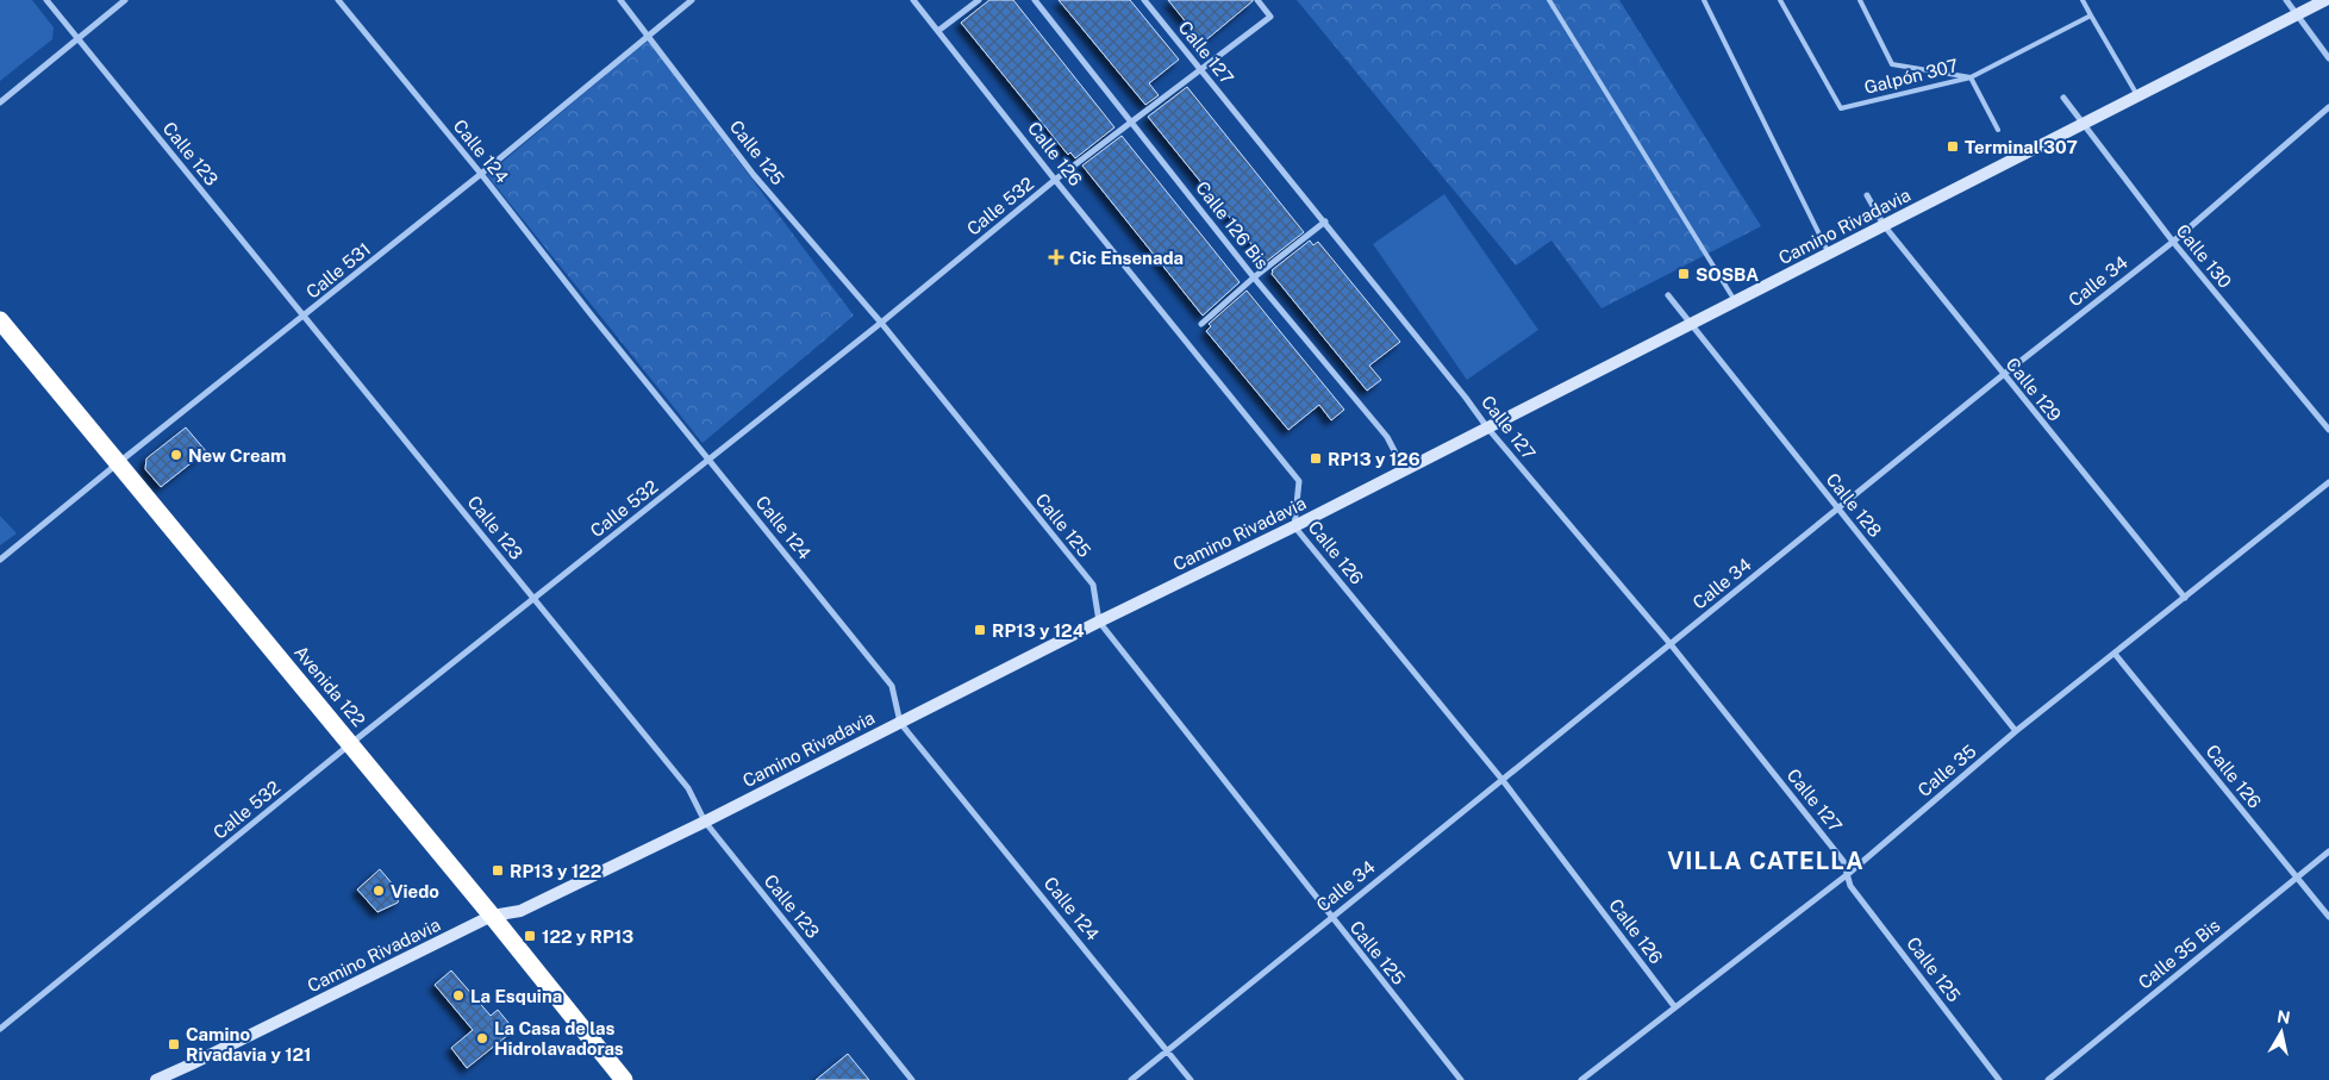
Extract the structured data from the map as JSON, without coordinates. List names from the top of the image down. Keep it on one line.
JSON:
{"streets":{"highway":["Avenida 122"],"main road":["Camino Rivadavia"],"street":["Calle 127","Calle 124","Calle 125","Calle 123","Calle 126","Calle 532","Calle 126 Bis","Calle 130","Calle 531","Calle 34","Calle 129","Calle 128","Calle 35","Calle 35 Bis"],"lane":["Galpón 307"]},"crossings":[["Calle 127","Calle 125"],["Calle 127","Calle 532"],["Calle 127","Camino Rivadavia"],["Calle 127","Calle 34"],["Calle 127","Calle 35"],["Calle 124","Calle 532"],["Calle 124","Camino Rivadavia"],["Calle 124","Calle 531"],["Calle 124","Calle 34"],["Calle 125","Calle 532"],["Calle 125","Camino Rivadavia"],["Calle 125","Calle 531"],["Calle 125","Calle 34"],["Calle 125","Calle 35"],["Calle 123","Calle 532"],["Calle 123","Camino Rivadavia"],["Calle 123","Calle 531"],["Calle 126","Calle 532"],["Calle 126","Camino Rivadavia"],["Calle 126","Calle 34"],["Calle 126","Calle 35"],["Calle 126","Calle 35 Bis"],["Calle 532","Calle 126 Bis"],["Calle 532","Avenida 122"],["Calle 126 Bis","Camino Rivadavia"],["Camino Rivadavia","Calle 130"],["Camino Rivadavia","Calle 129"],["Camino Rivadavia","Calle 128"],["Camino Rivadavia","Avenida 122"],["Calle 130","Calle 34"],["Calle 531","Avenida 122"],["Calle 34","Calle 129"],["Calle 34","Calle 128"],["Calle 129","Calle 35"],["Calle 128","Calle 35"]],"districts":["VILLA CATELLA"],"places":{"transit":["Terminal 307","SOSBA","RP13 y 126","RP13 y 124","RP13 y 122","122 y RP13","Camino Rivadavia y 121"],"health":["Cic Ensenada"],"other":["New Cream","Viedo","La Esquina","La Casa de las Hidrolavadoras"]},"north":"top"}
